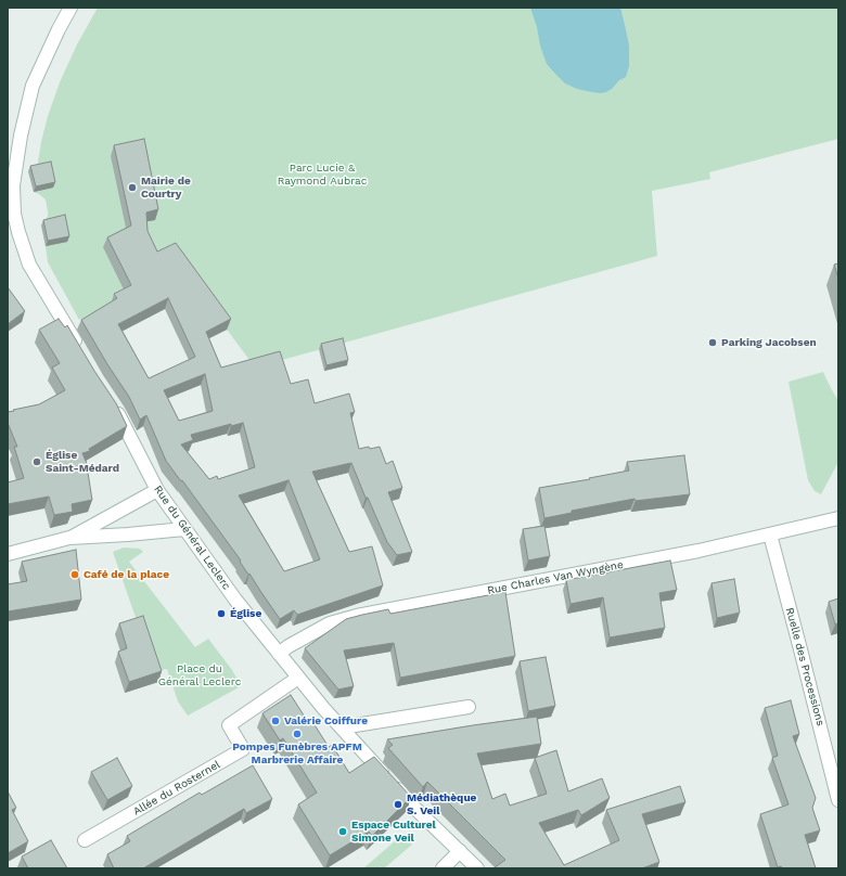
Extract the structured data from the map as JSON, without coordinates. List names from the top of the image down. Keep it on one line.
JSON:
{"streets":{"street":["Rue du Général Leclerc","Rue Charles Van Wyngène","Ruelle des Processions","Allée du Rosternel"]},"crossings":[["Rue du Général Leclerc","Rue Charles Van Wyngène"],["Rue du Général Leclerc","Allée du Rosternel"],["Rue Charles Van Wyngène","Ruelle des Processions"]],"parks":["Parc Lucie & Raymond Aubrac","Place du Général Leclerc"],"places":["Mairie de Courtry","Parking Jacobsen","Église Saint-Médard","Café de la place","Église","Valérie Coiffure","Pompes Funèbres APFM Marbrerie Affaire","Médiathèque S. Veil","Espace Culturel Simone Veil"]}
